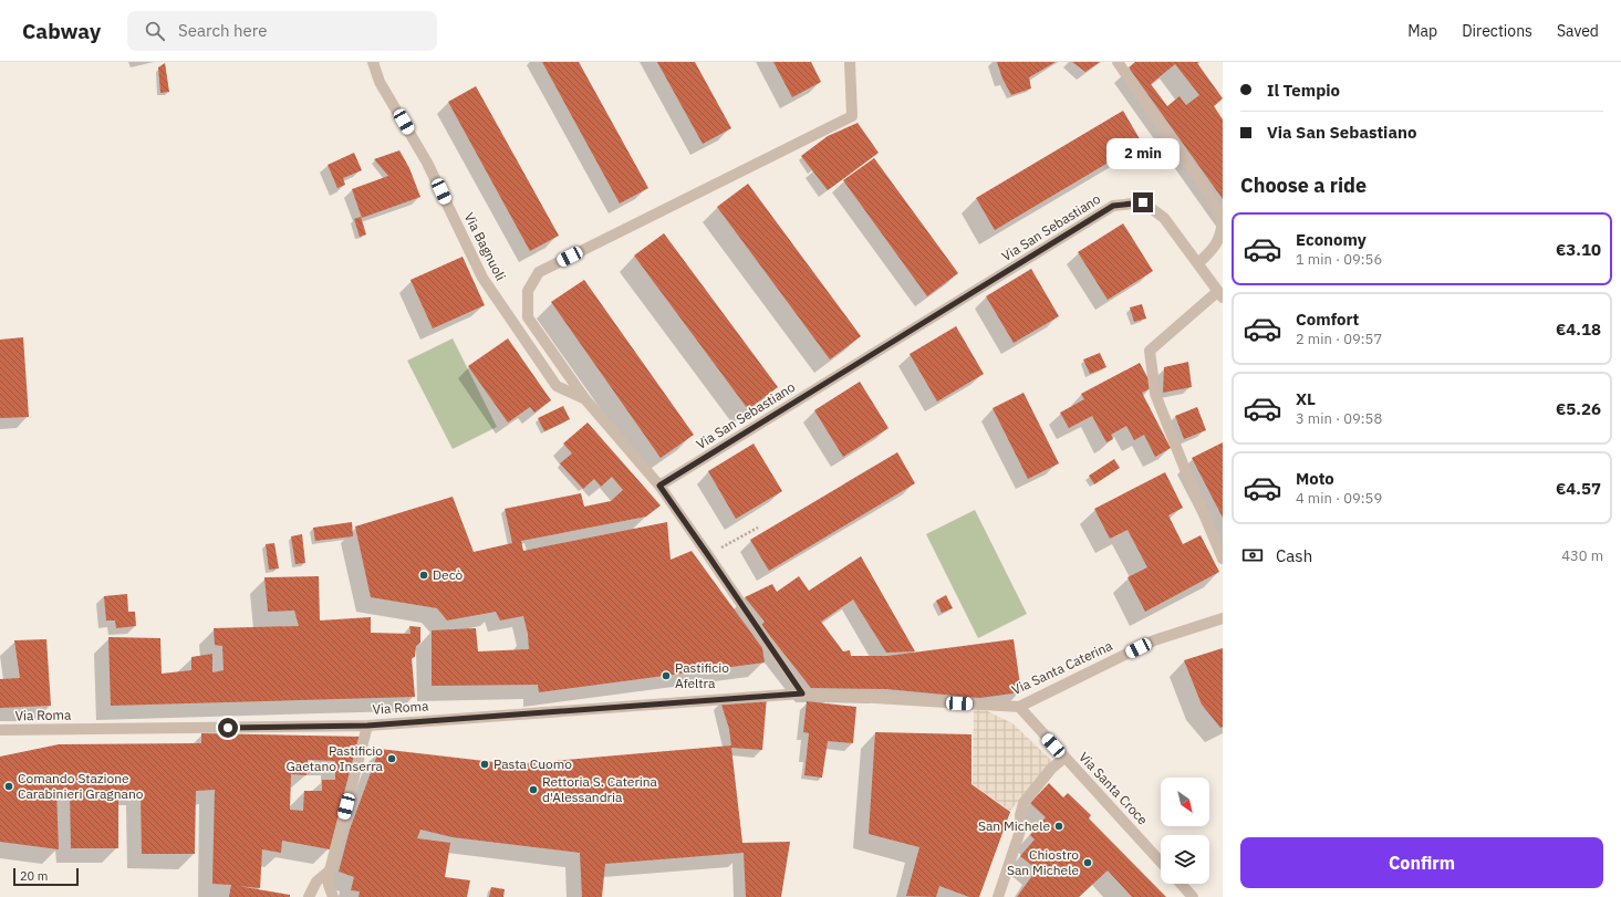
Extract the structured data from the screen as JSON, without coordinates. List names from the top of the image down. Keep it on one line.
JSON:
{"streets":{"street":["Via San Sebastiano","Via Bagnuoli","Via Santa Caterina","Via Roma","Via Santa Croce"]},"crossings":[["Via Santa Caterina","Via Roma"],["Via Santa Caterina","Via Santa Croce"]],"places":["Decò","Pastificio Afeltra","Pastificio Gaetano Inserra","Pasta Cuomo","Comando Stazione Carabinieri Gragnano","Rettoria S. Caterina d'Alessandria","San Michele","Chiostro San Michele"],"scale_bar":"20 m","north":"bottom right","page":{"header":"Cabway","search":"Search here","nav":["Map","Directions","Saved"],"banner":["Il Tempio","Via San Sebastiano"],"bubble":"2 min","heading":"Choose a ride","list":[{"name":"Economy","note":"1 min · 09:56","value":"€3.10"},{"name":"Comfort","note":"2 min · 09:57","value":"€4.18"},{"name":"XL","note":"3 min · 09:58","value":"€5.26"},{"name":"Moto","note":"4 min · 09:59","value":"€4.57"}],"pay":["Cash","430 m"],"buttons":"Confirm","scale":"20 m"}}
